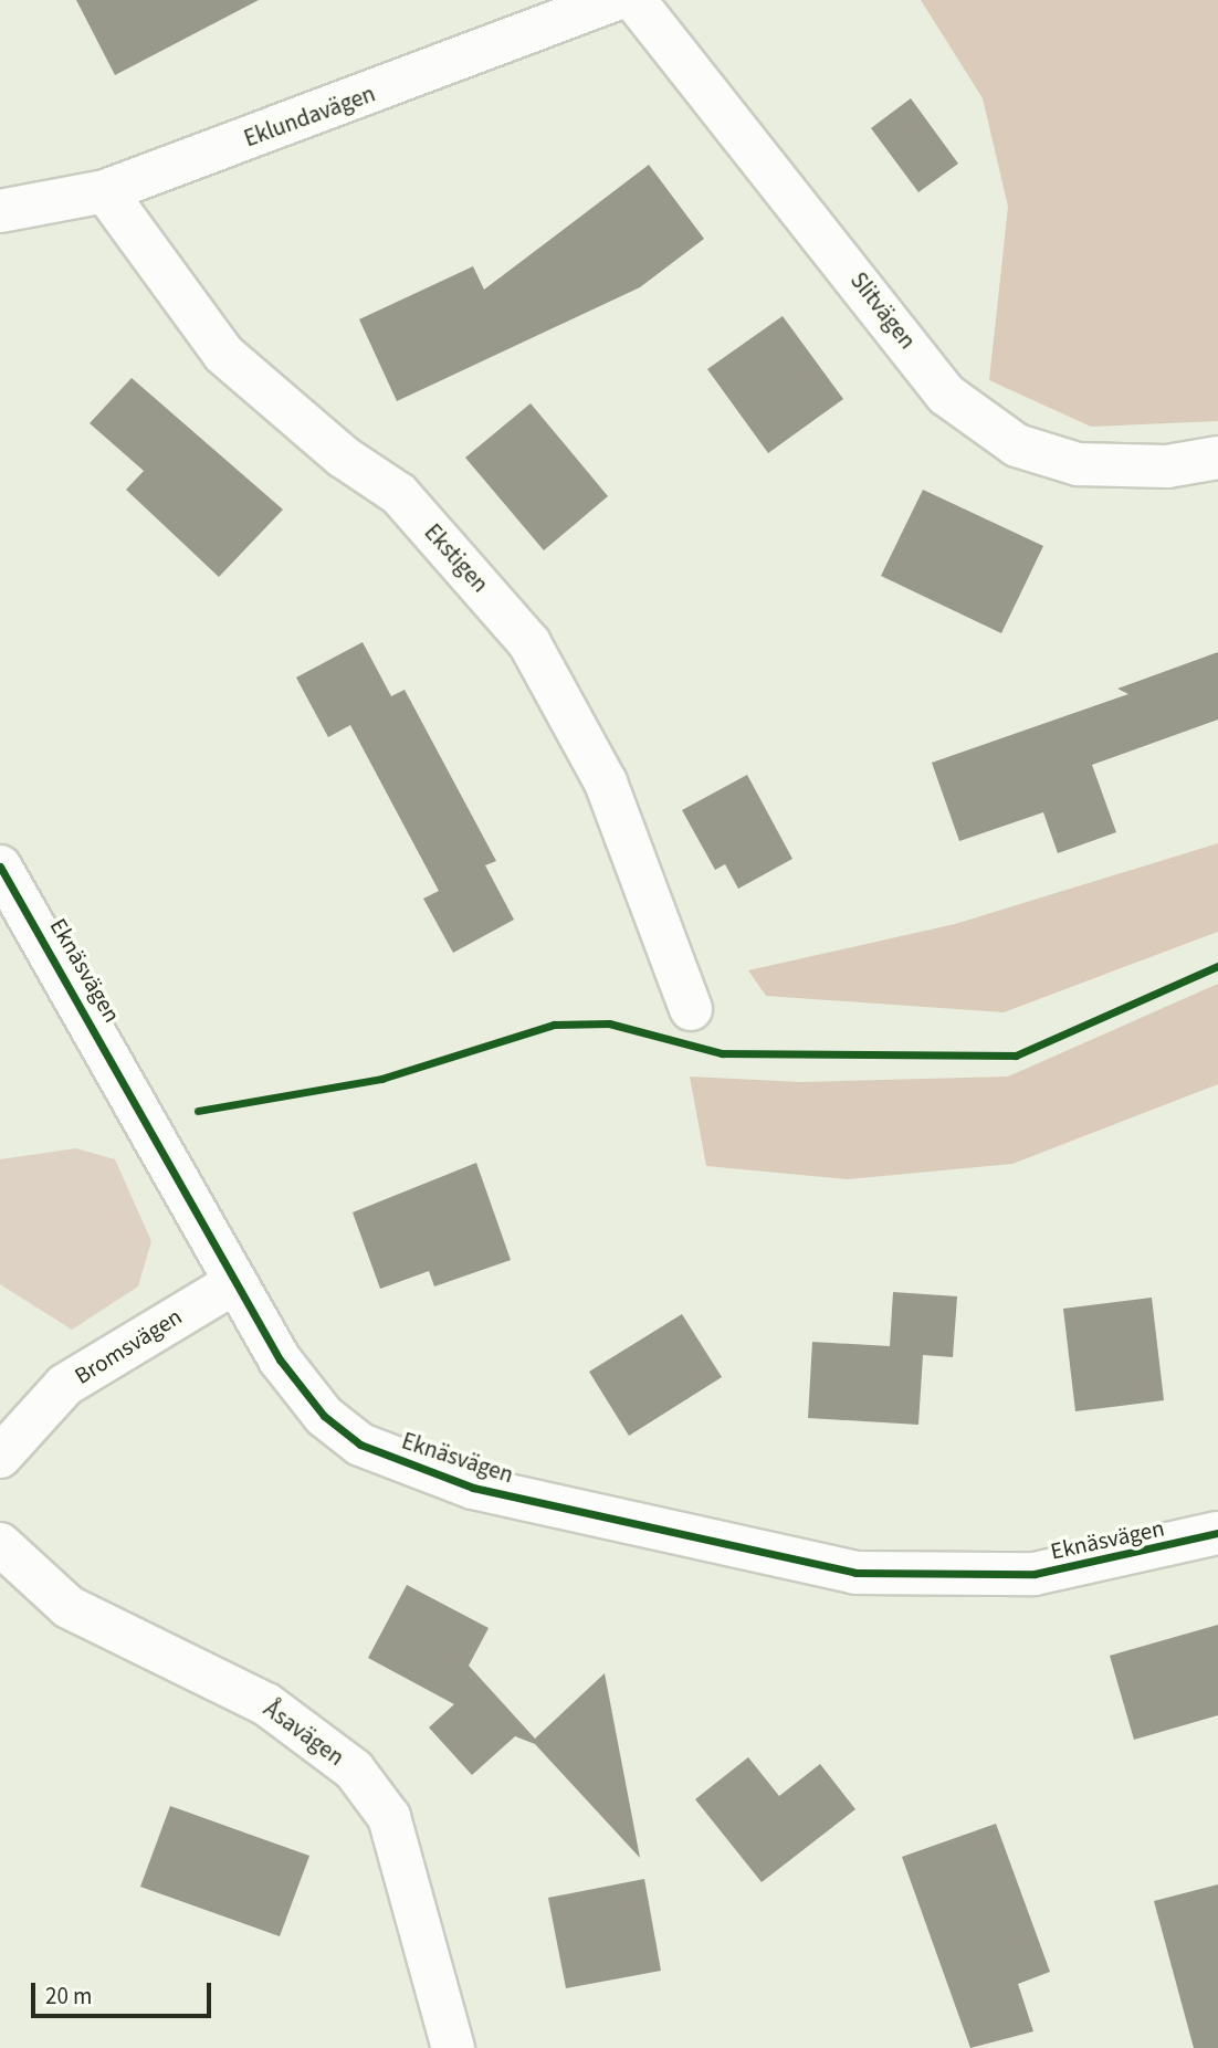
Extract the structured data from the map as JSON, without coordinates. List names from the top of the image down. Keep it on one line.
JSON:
{"streets":{"street":["Eklundavägen","Slitvägen","Ekstigen","Eknäsvägen","Bromsvägen","Åsavägen"]},"crossings":[["Eklundavägen","Ekstigen"],["Eknäsvägen","Bromsvägen"]],"scale_bar":"20 m"}
